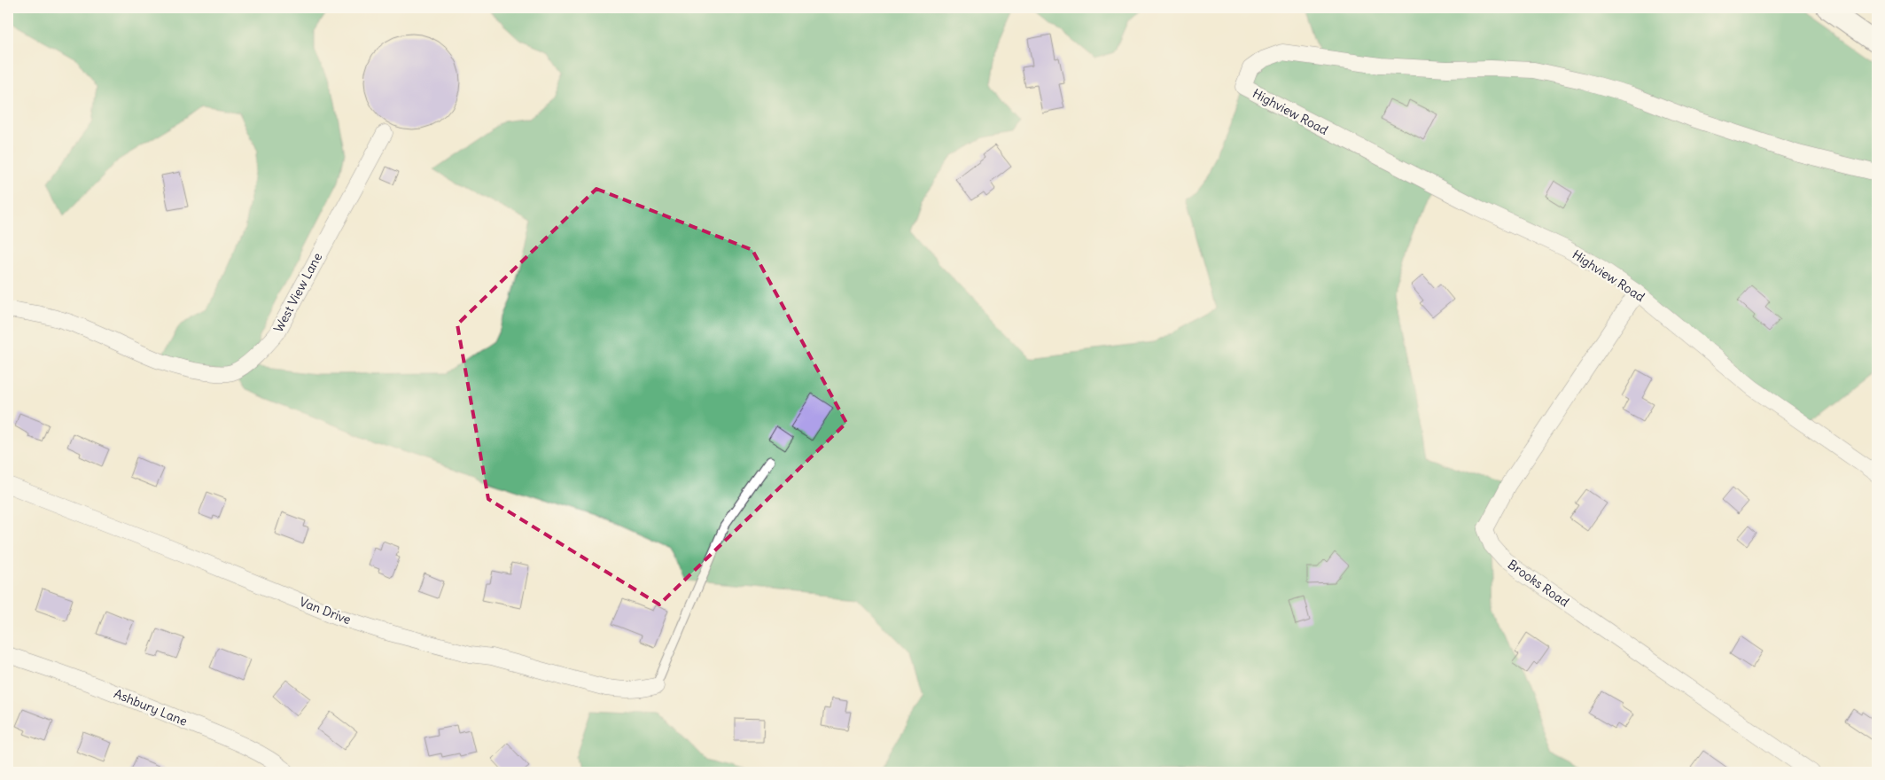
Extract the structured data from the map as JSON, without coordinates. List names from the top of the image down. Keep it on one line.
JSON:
{"streets":{"street":["Highview Road","West View Lane","Brooks Road","Van Drive","Ashbury Lane"]},"crossings":[["Highview Road","Brooks Road"]]}
